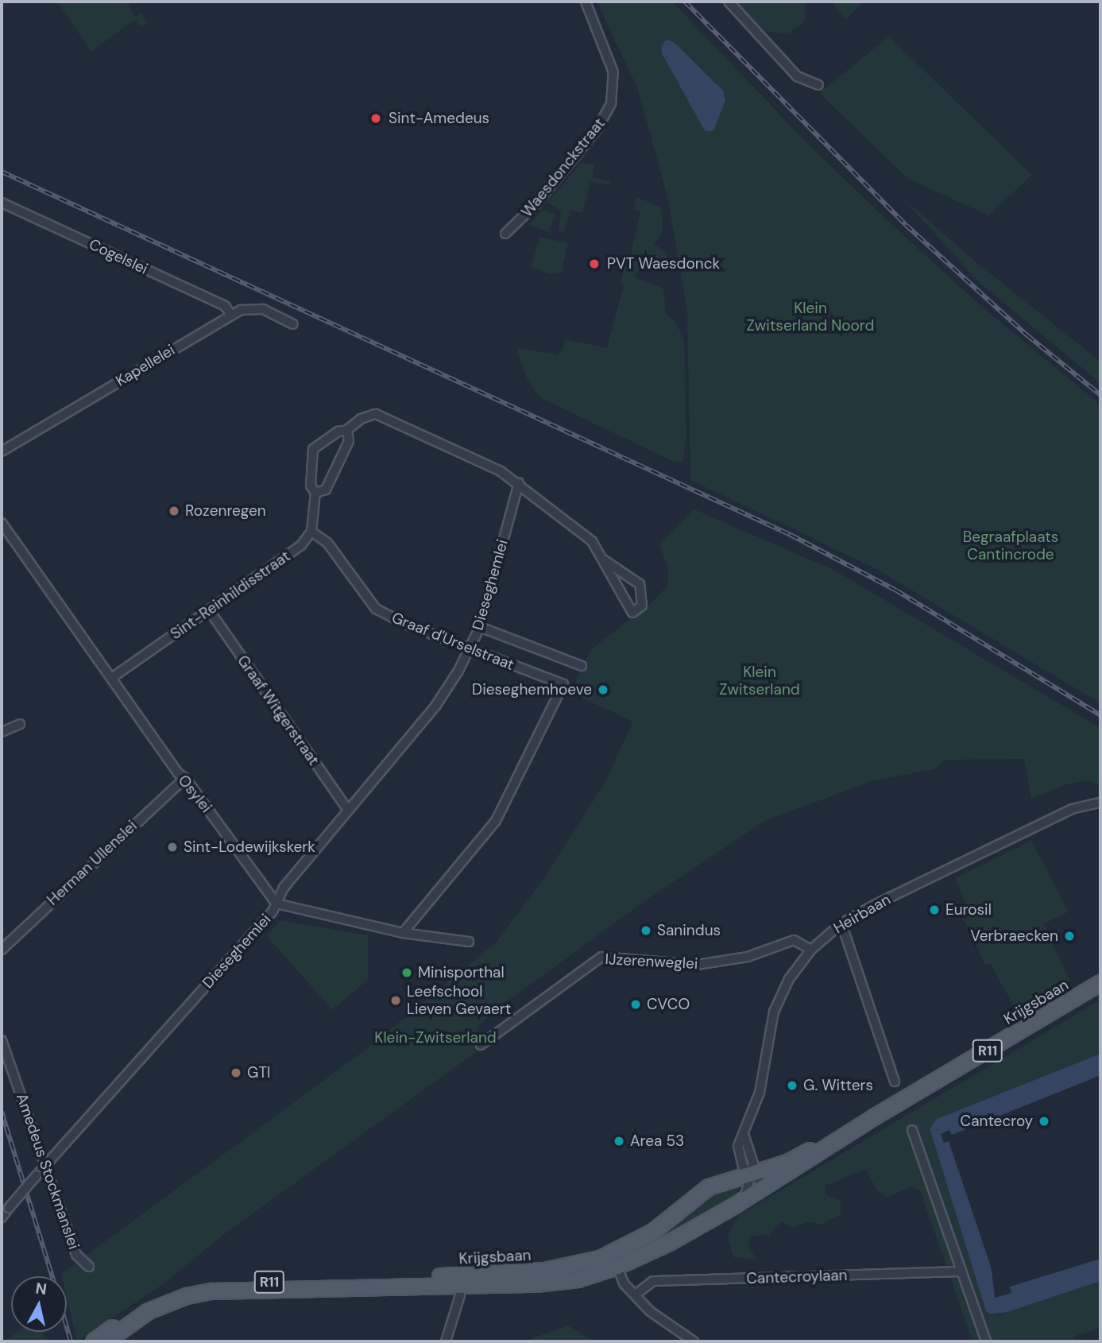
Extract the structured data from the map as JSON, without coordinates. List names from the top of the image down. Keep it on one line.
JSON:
{"streets":{"main road":["Krijgsbaan","R11"],"street":["Waesdonckstraat","Cogelslei","Kapellelei","Dieseghemlei","Sint-Reinhildisstraat","Graaf d'Urselstraat","Graaf Witgerstraat","Osylei","Herman Ullenslei","Heirbaan","IJzerenweglei","Amedeus Stockmanslei","Cantecroylaan"]},"crossings":[["Cogelslei","Kapellelei"],["Dieseghemlei","Graaf d'Urselstraat"],["Dieseghemlei","Graaf Witgerstraat"],["Dieseghemlei","Osylei"],["Dieseghemlei","Amedeus Stockmanslei"],["Sint-Reinhildisstraat","Graaf d'Urselstraat"],["Sint-Reinhildisstraat","Graaf Witgerstraat"],["Sint-Reinhildisstraat","Osylei"],["Osylei","Herman Ullenslei"],["Heirbaan","IJzerenweglei"],["Heirbaan","Krijgsbaan"]],"parks":["Klein Zwitserland Noord","Begraafplaats Cantincrode","Klein Zwitserland","Klein-Zwitserland"],"places":["Sint-Amedeus","PVT Waesdonck","Rozenregen","Dieseghemhoeve","Sint-Lodewijkskerk","Eurosil","Sanindus","Verbraecken","Minisporthal","Leefschool Lieven Gevaert","CVCO","GTI","G. Witters","Cantecroy","Area 53"],"north":"top"}
